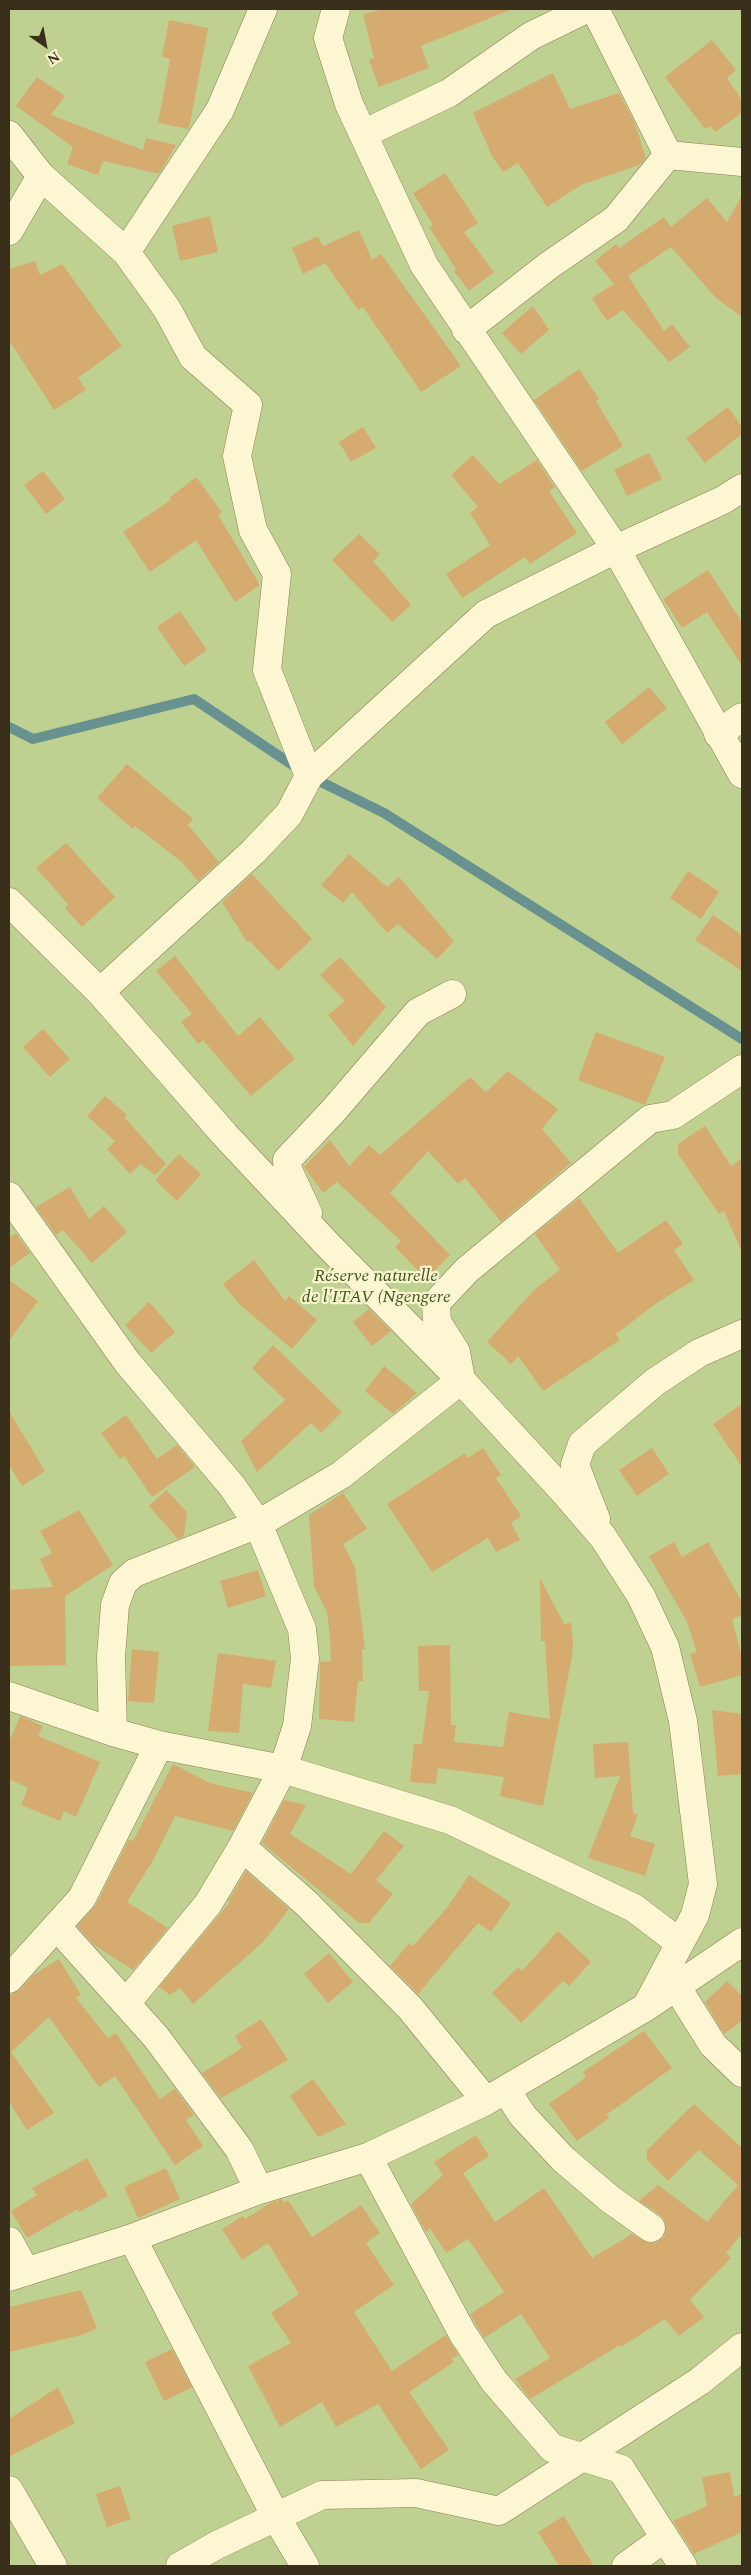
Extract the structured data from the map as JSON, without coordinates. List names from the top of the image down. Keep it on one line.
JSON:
{"parks":["Réserve naturelle de l'ITAV (Ngengere"],"north":"bottom right"}
